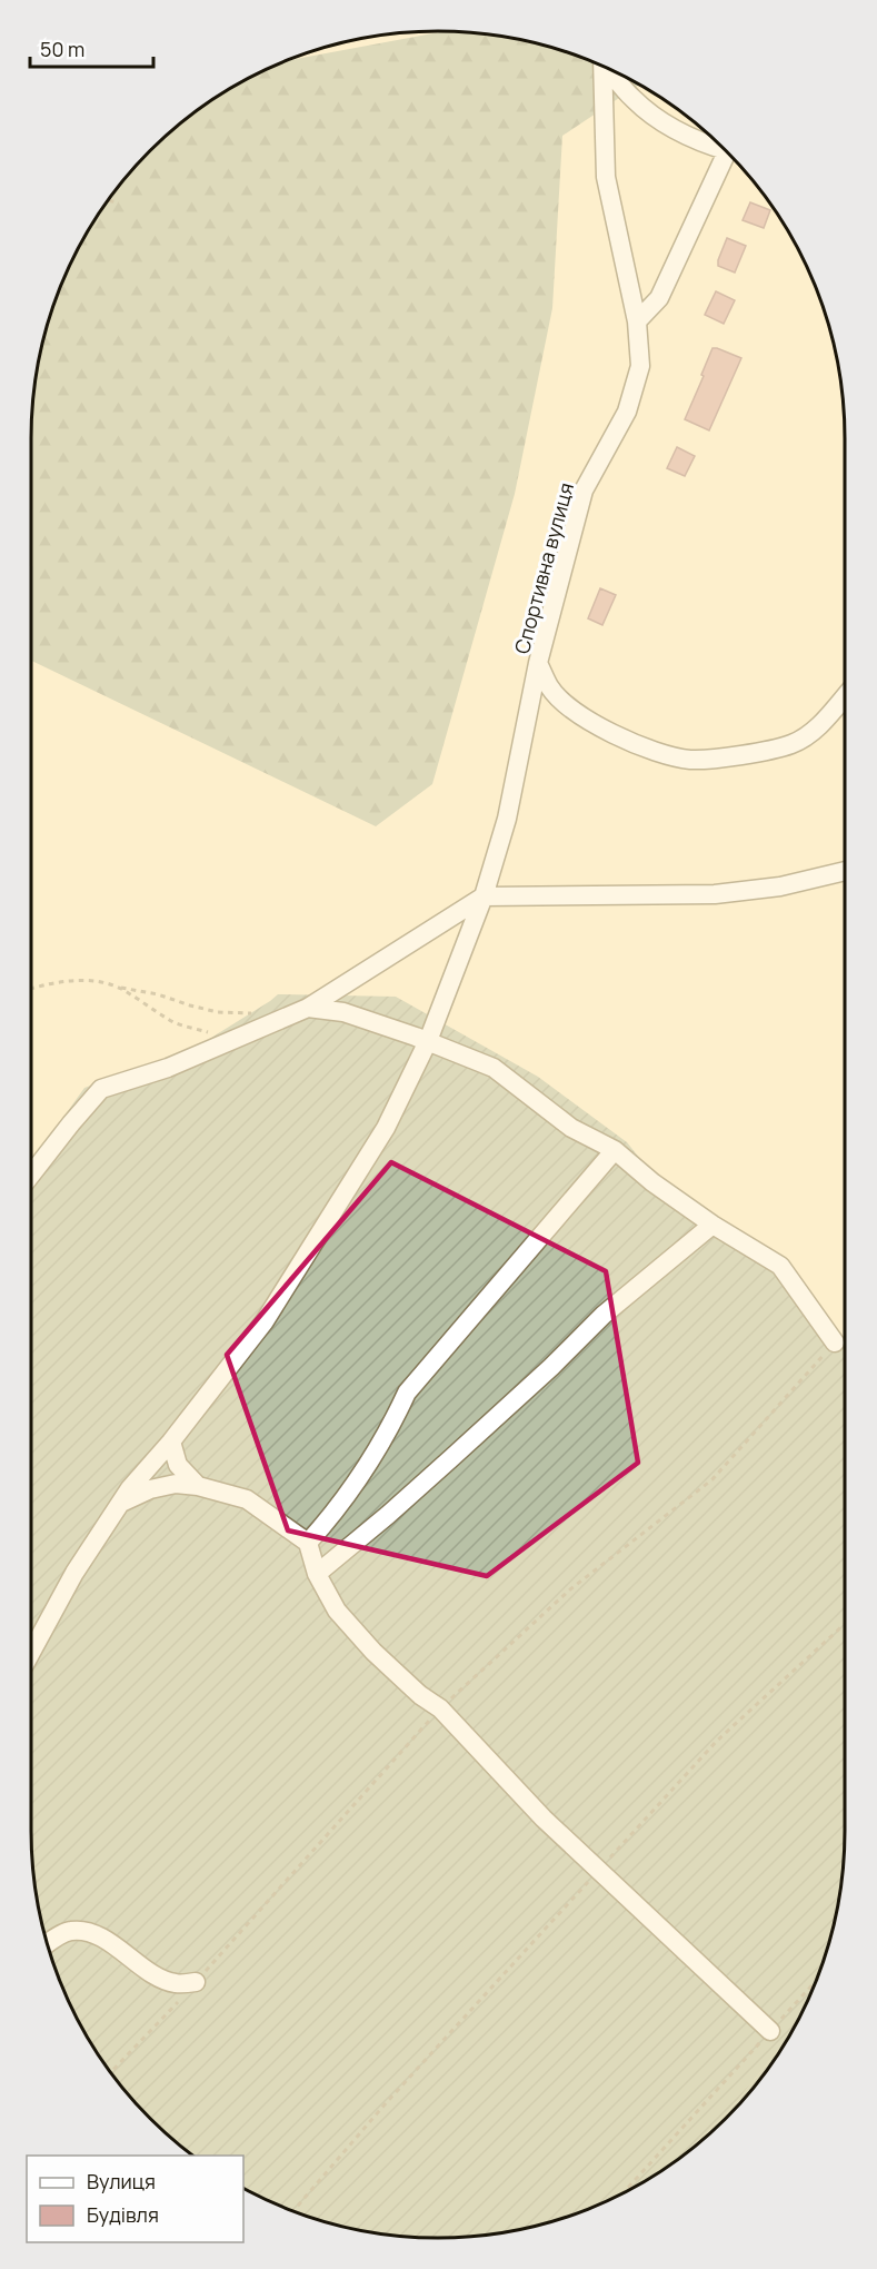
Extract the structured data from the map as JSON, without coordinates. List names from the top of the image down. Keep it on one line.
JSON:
{"streets":{"street":["Спортивна вулиця"]},"legend":["Вулиця","Будівля"],"scale_bar":"50 m"}
